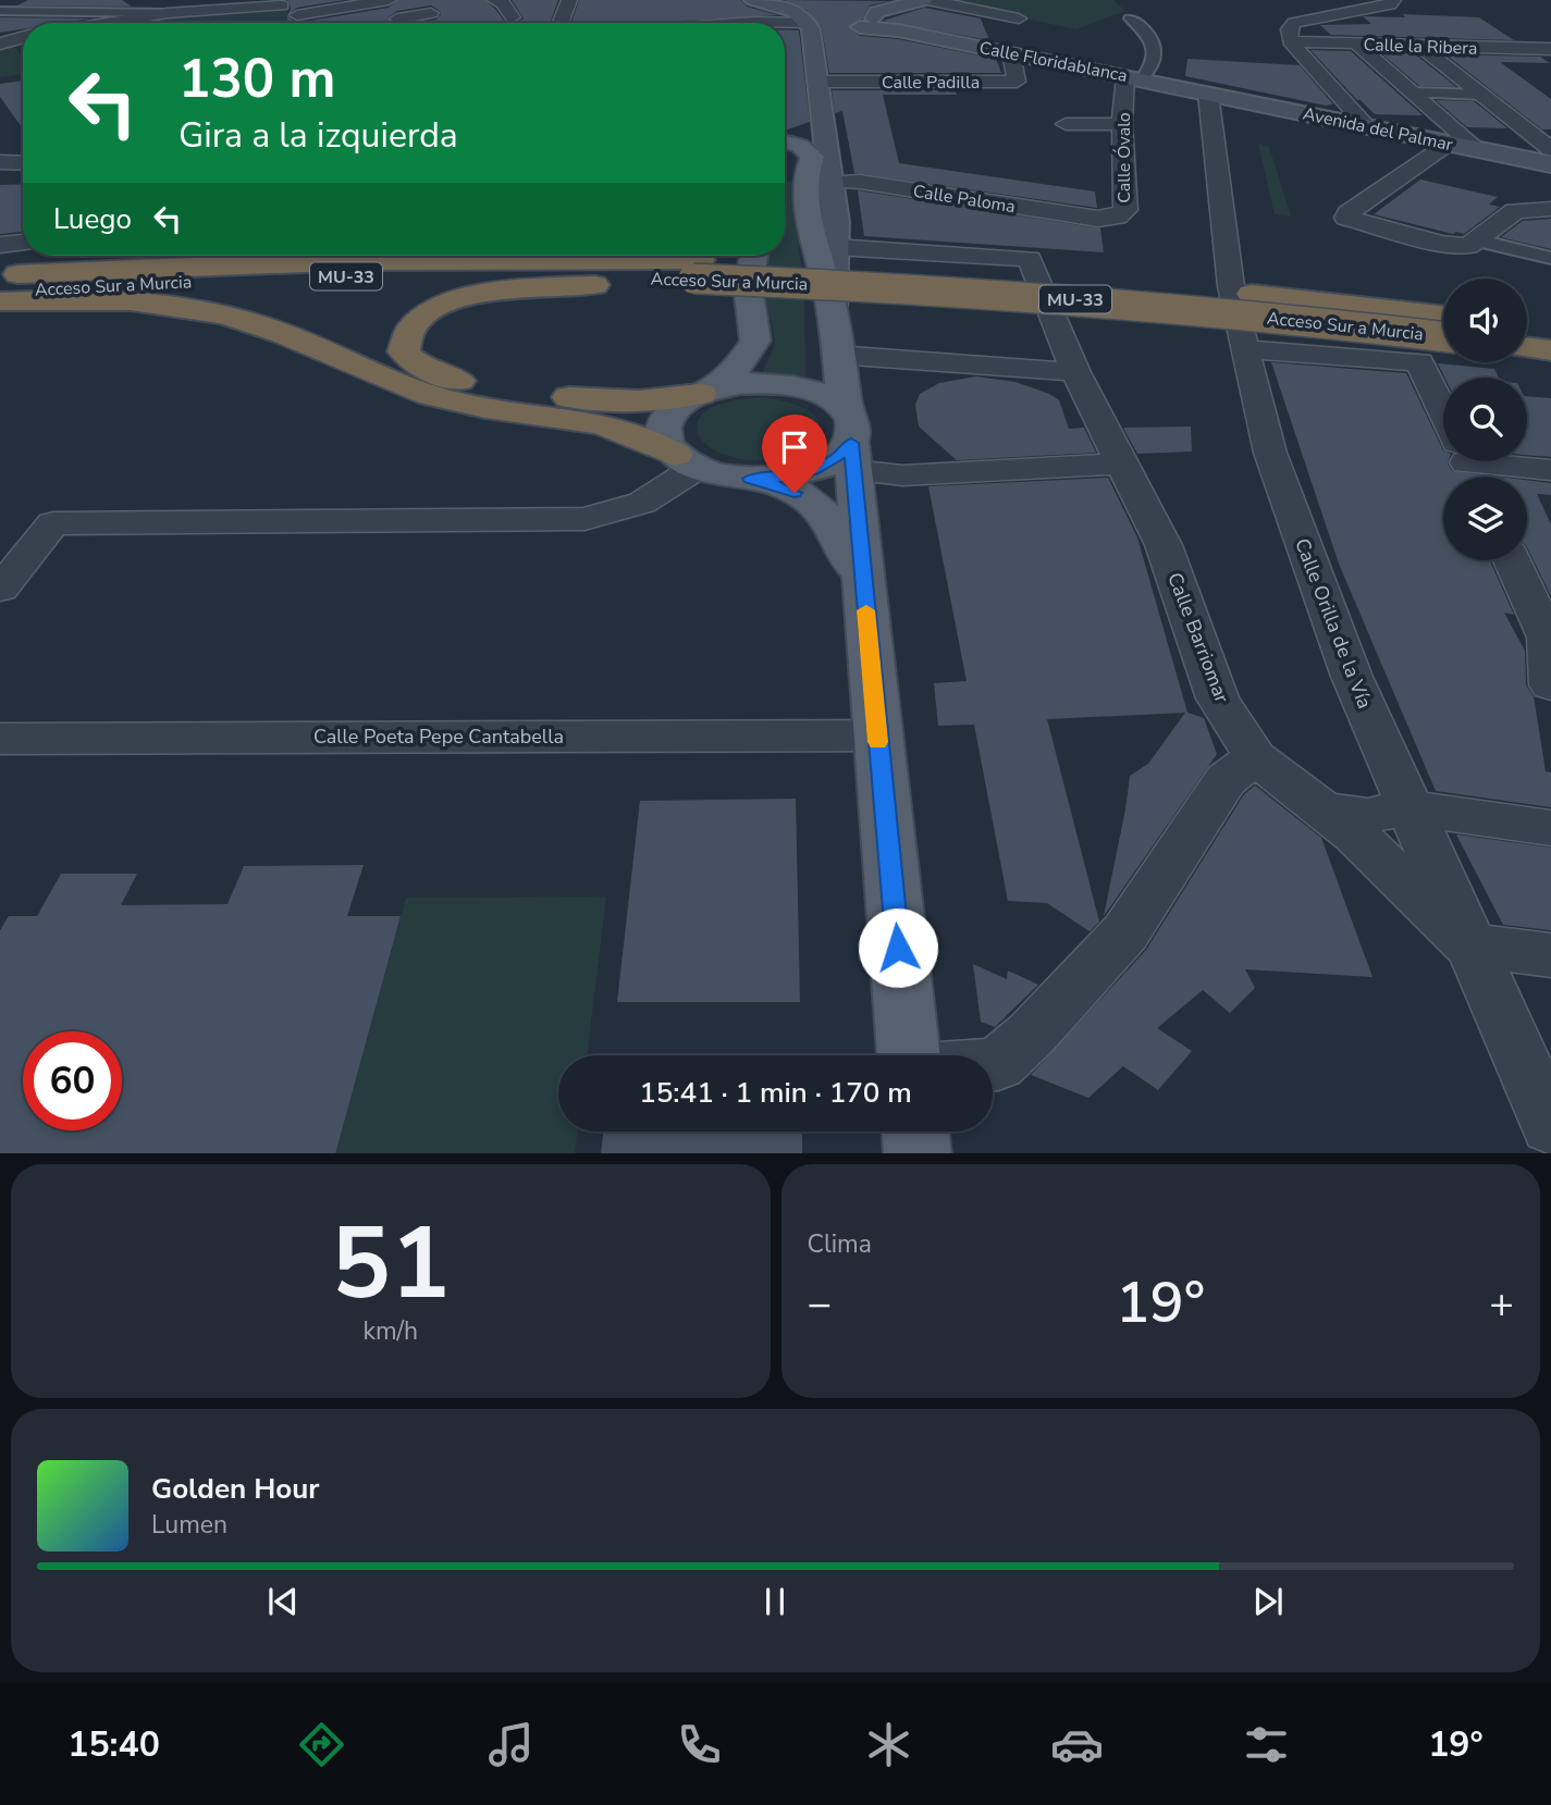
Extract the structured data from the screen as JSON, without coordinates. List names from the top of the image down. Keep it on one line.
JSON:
{"streets":{"highway":["MU-33","Acceso Sur a Murcia"],"main road":["Calle Floridablanca","Avenida del Palmar"],"street":["Calle la Ribera","Calle Padilla","Calle Óvalo","Calle Paloma","Calle Orilla de la Vía","Calle Barriomar","Calle Poeta Pepe Cantabella"]},"crossings":[["Calle Floridablanca","Calle Padilla"],["Calle Floridablanca","Avenida del Palmar"],["Calle Floridablanca","Calle Óvalo"],["Calle Floridablanca","Calle Orilla de la Vía"],["Avenida del Palmar","Calle Orilla de la Vía"],["Calle Óvalo","Calle Paloma"]],"page":{"turn":["130 m","Gira a la izquierda"],"then":"Luego","limit":"60","trip":"15:41 · 1 min · 170 m","tile":[["51","km/h"],"Clima"],"heat":["−","19°","+"],"song":["Golden Hour","Lumen"],"tabs":["15:40","19°"]}}
